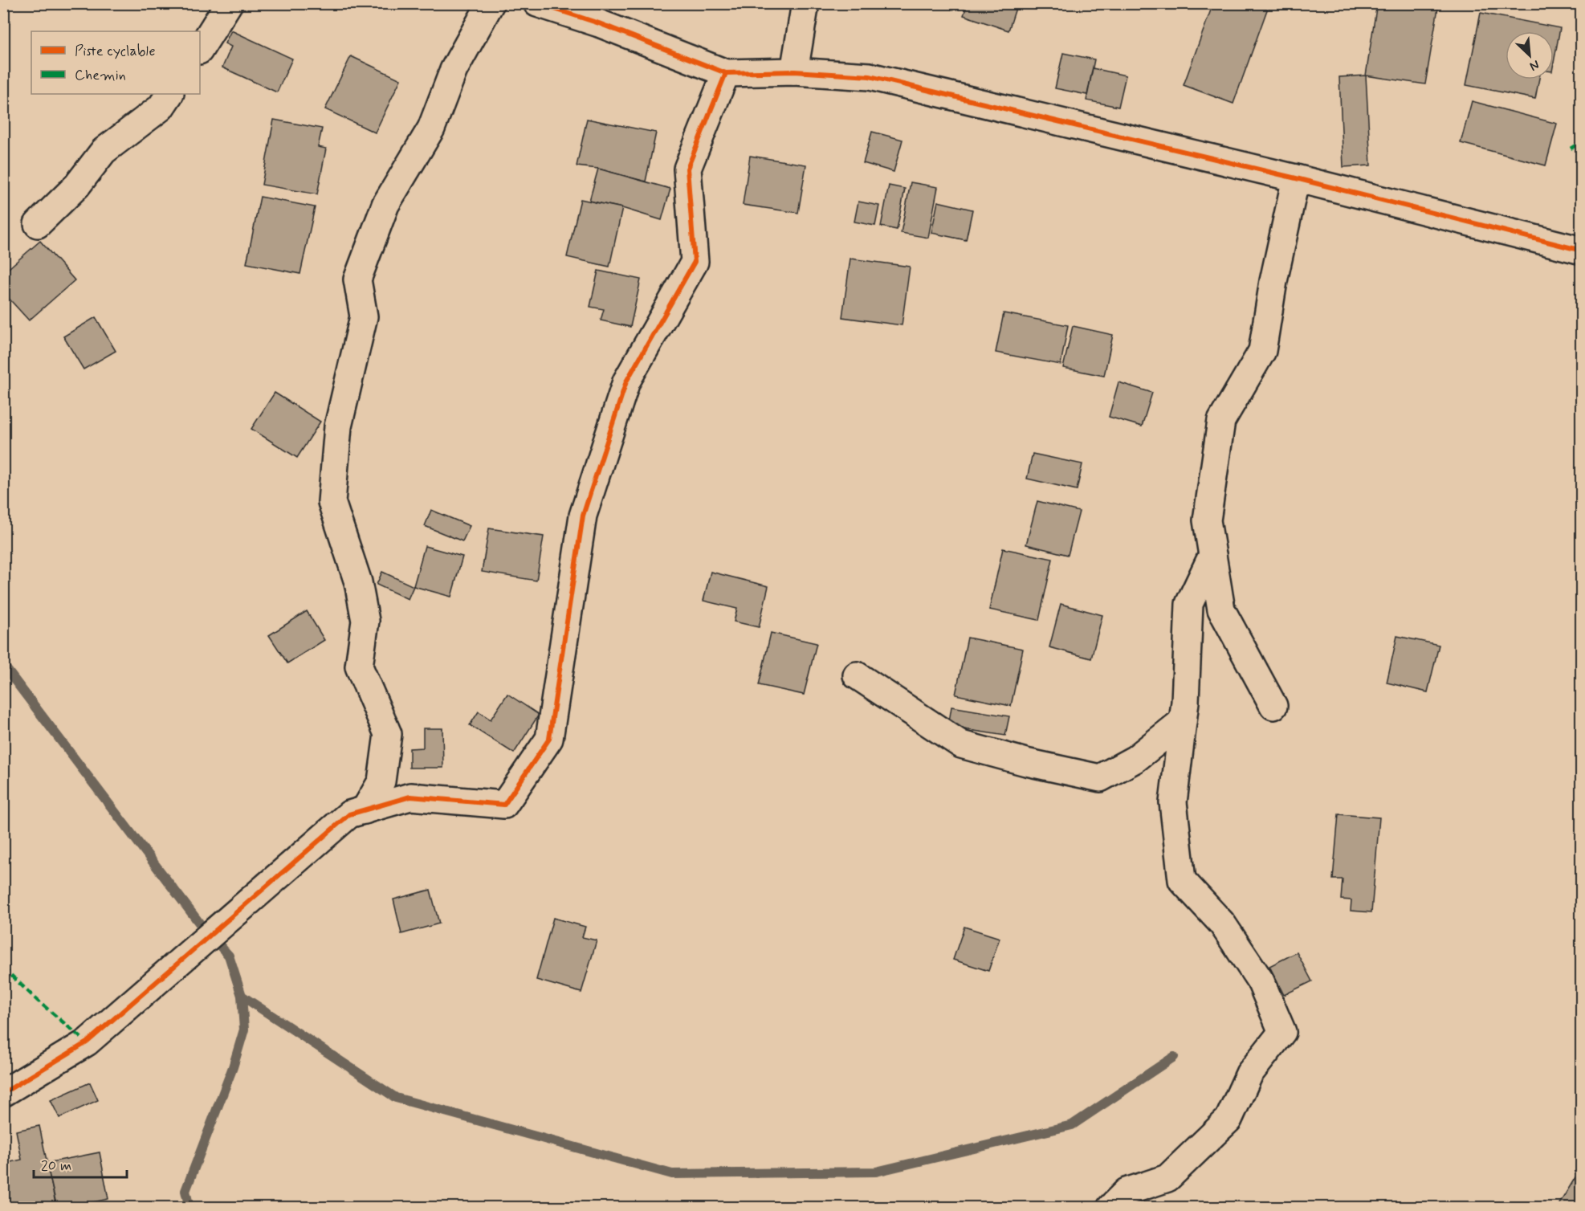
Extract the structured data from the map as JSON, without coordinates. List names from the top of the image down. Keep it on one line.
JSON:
{"legend":["Piste cyclable","Chemin"],"scale_bar":"20 m","north":"bottom right"}
